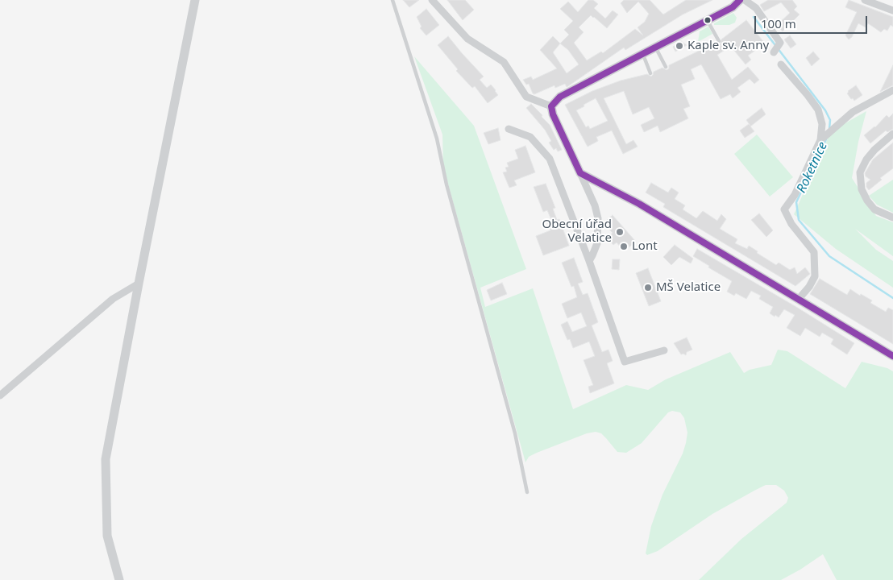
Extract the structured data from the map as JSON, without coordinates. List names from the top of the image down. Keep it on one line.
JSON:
{"water":["Roketnice"],"places":["Kaple sv. Anny","Obecní úřad Velatice","Lont","MŠ Velatice"],"scale_bar":"100 m"}
